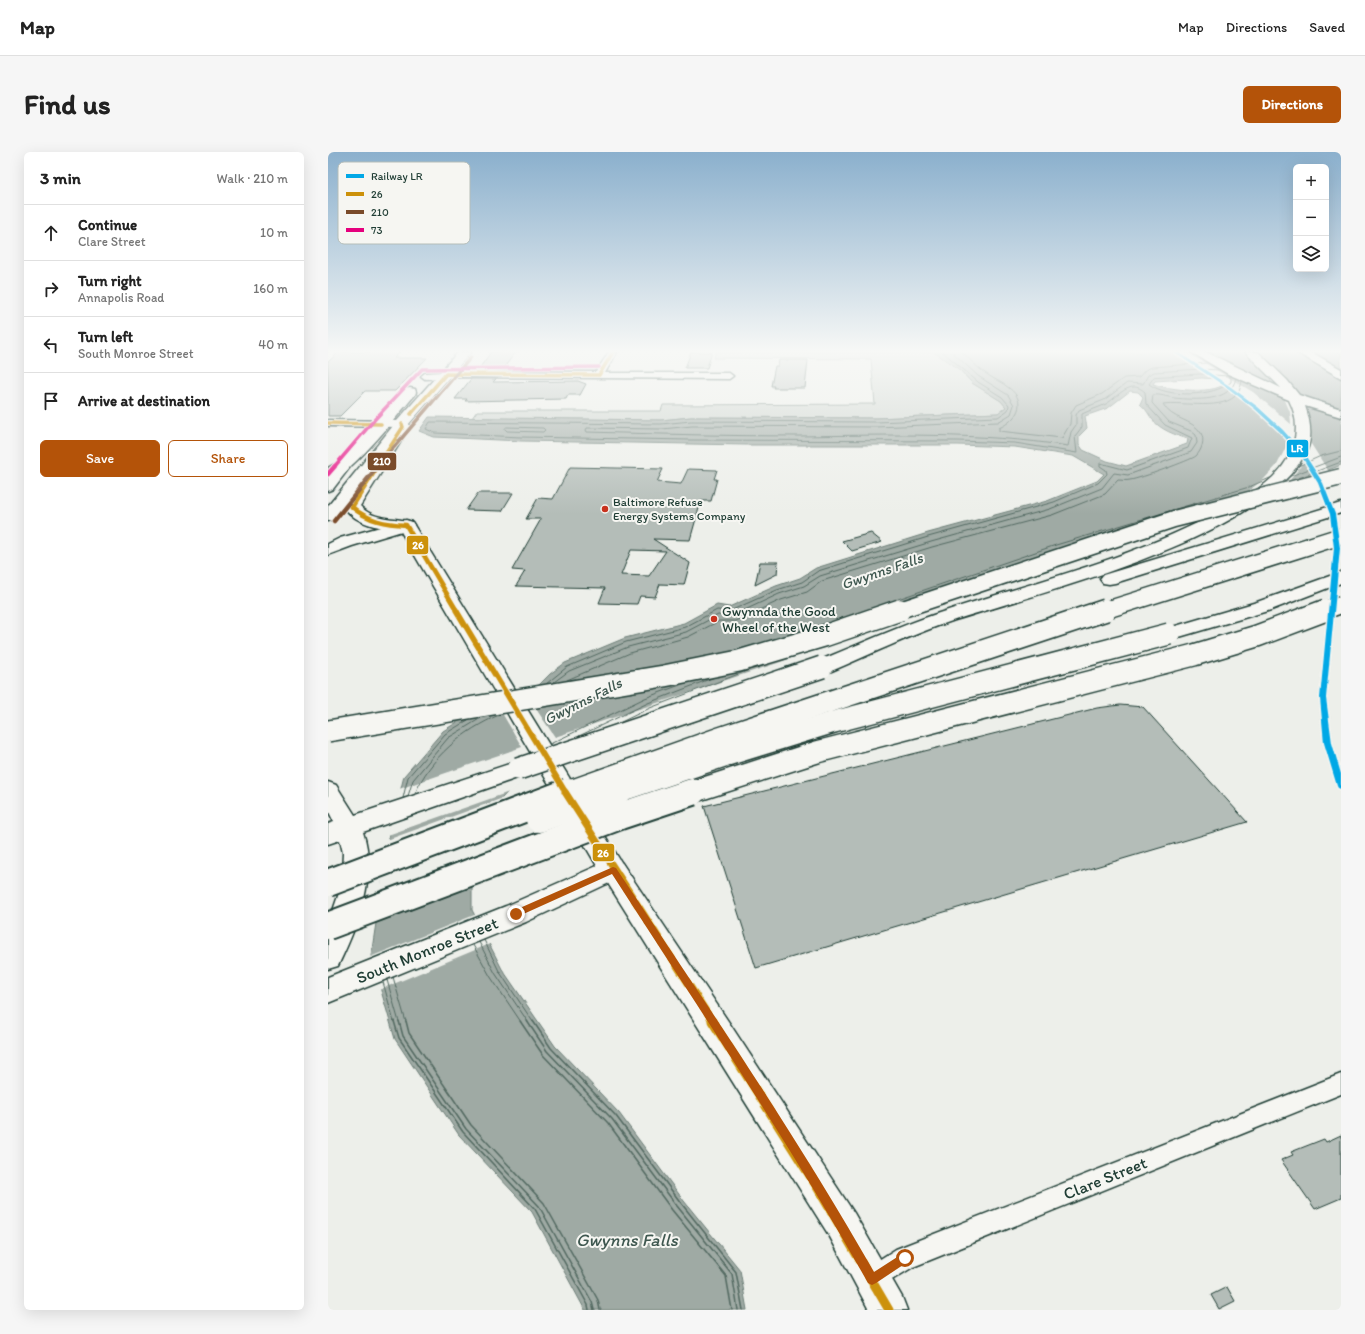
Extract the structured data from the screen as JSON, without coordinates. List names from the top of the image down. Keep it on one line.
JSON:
{"streets":{"main road":["South Monroe Street"],"street":["Clare Street"]},"water":["Gwynns Falls"],"places":["Baltimore Refuse Energy Systems Company","Gwynnda the Good Wheel of the West"],"lines":["rail line LR","transit line 26","transit line 210","transit line 73"],"legend":["Railway LR","26","210","73"],"page":{"header":"Map","nav":["Map","Directions","Saved"],"buttons":["Directions",["Save","Share"]],"title":"Find us","heading":["3 min","Walk · 210 m"],"map_buttons":["+","−"],"list":[["Continue","Clare Street","10 m"],["Turn right","Annapolis Road","160 m"],["Turn left","South Monroe Street","40 m"],"Arrive at destination"]}}
